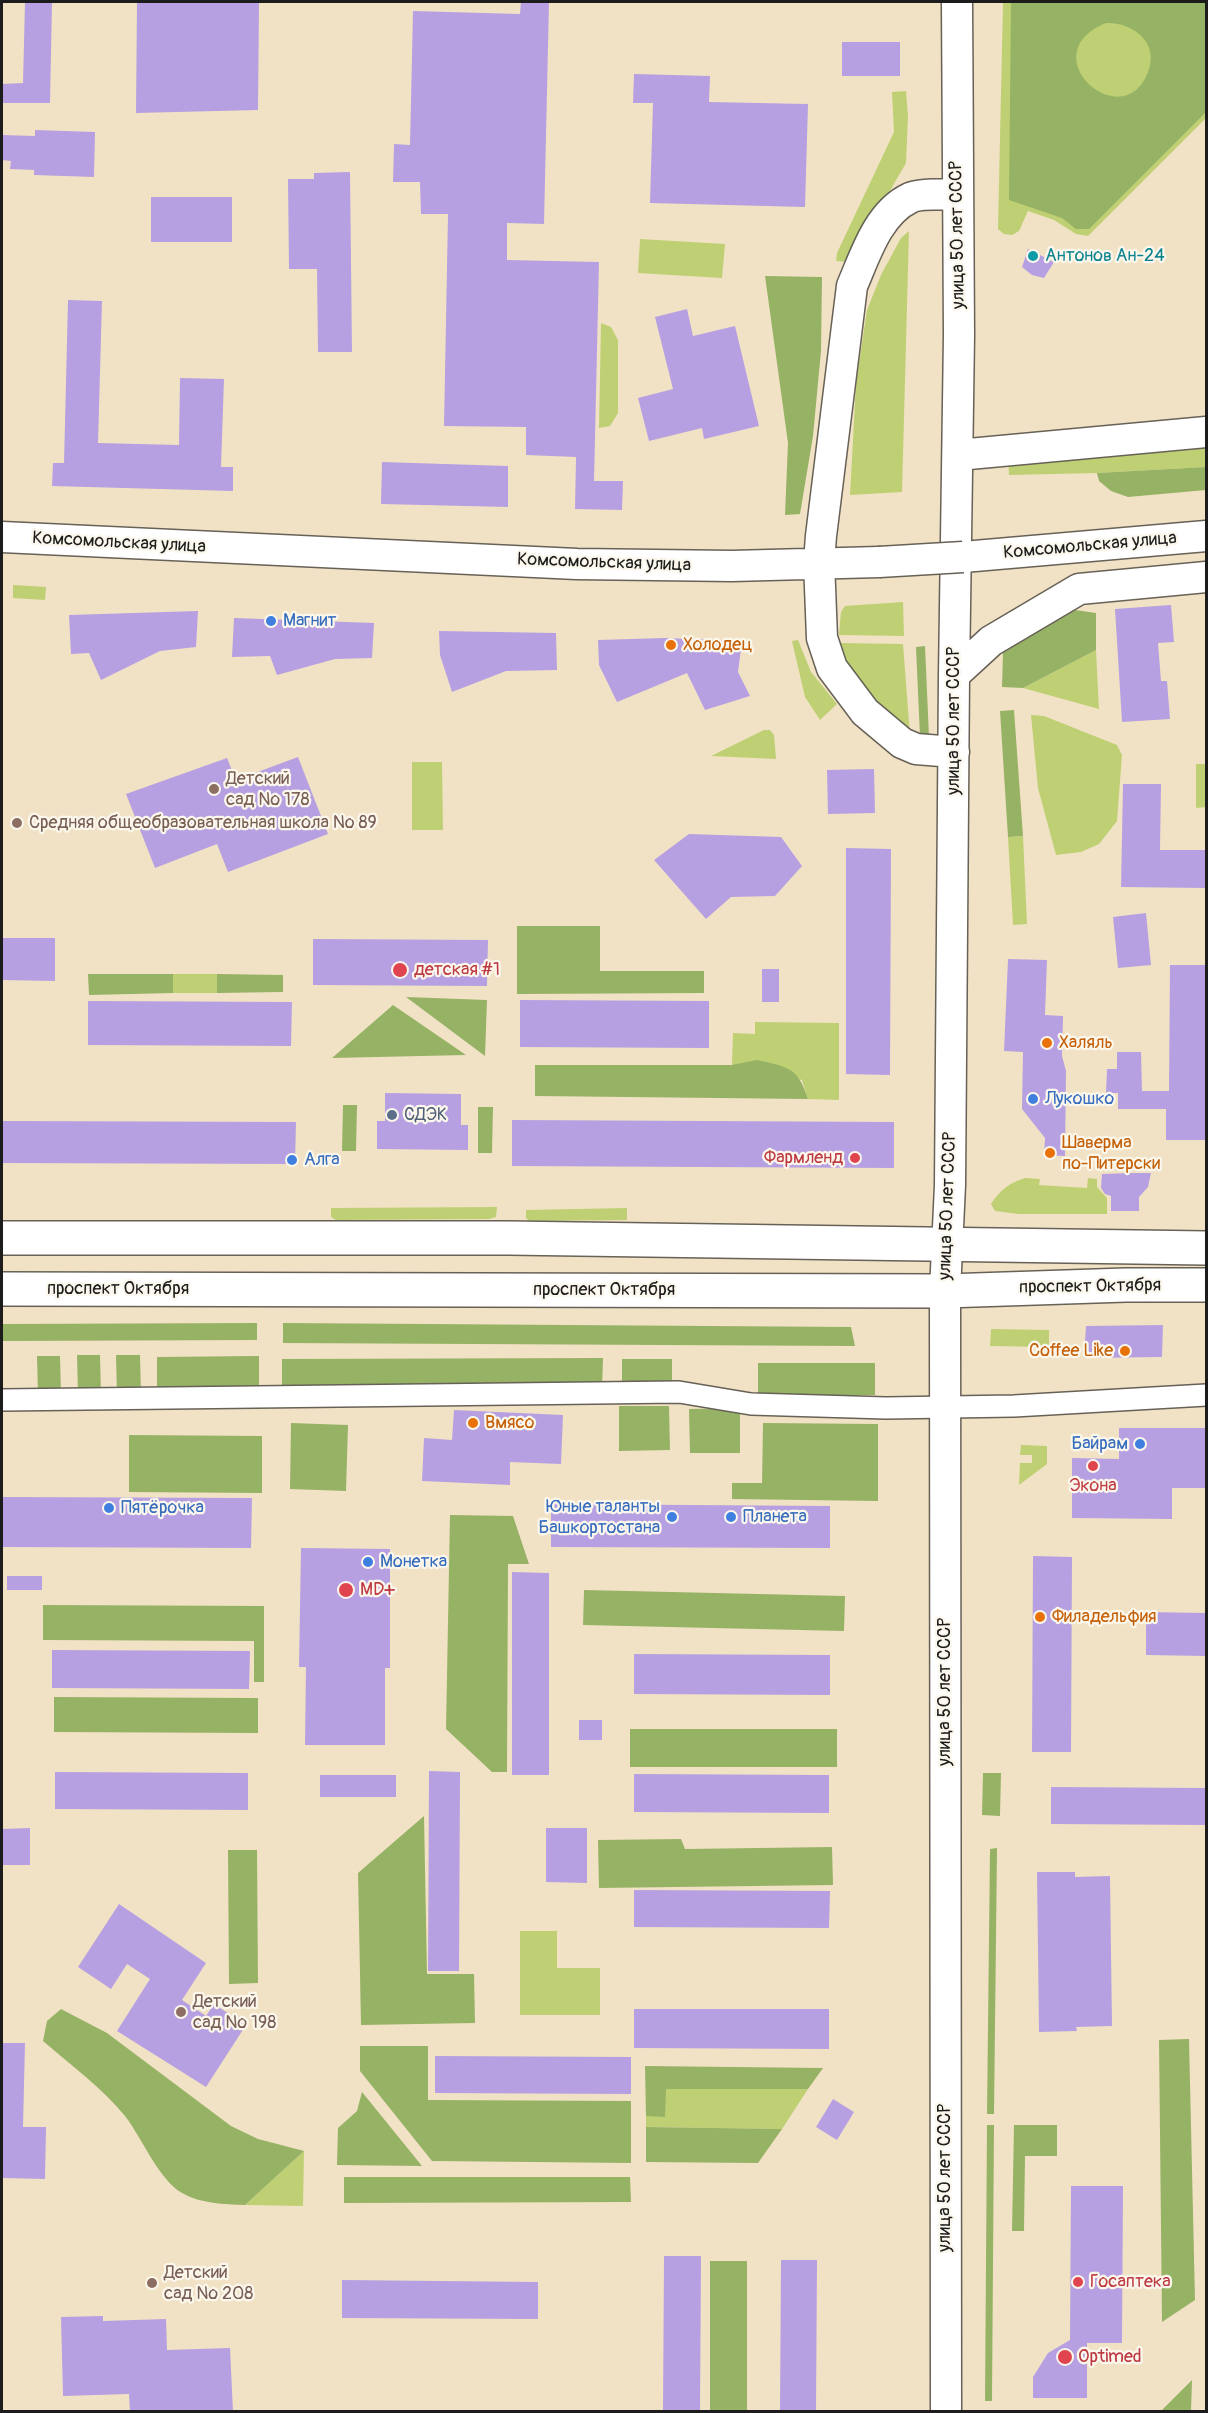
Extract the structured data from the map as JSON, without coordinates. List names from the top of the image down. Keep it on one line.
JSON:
{"streets":{"main road":["улица 50 лет СССР","Комсомольская улица","проспект Октября"]},"crossings":[["улица 50 лет СССР","проспект Октября"]],"places":["Антонов Ан-24","Магнит","Холодец","Детский сад № 178","Средняя общеобразовательная школа № 89","детская #1","Халяль","Лукошко","СДЭК","Шаверма по-Питерски","Фармленд","Алга","Coffee Like","Вмясо","Байрам","Экона","Пятёрочка","Юные таланты Башкортостана","Планета","Монетка","MD+","Филадельфия","Детский сад № 198","Госаптека","Детский сад № 208","Optimed"]}
